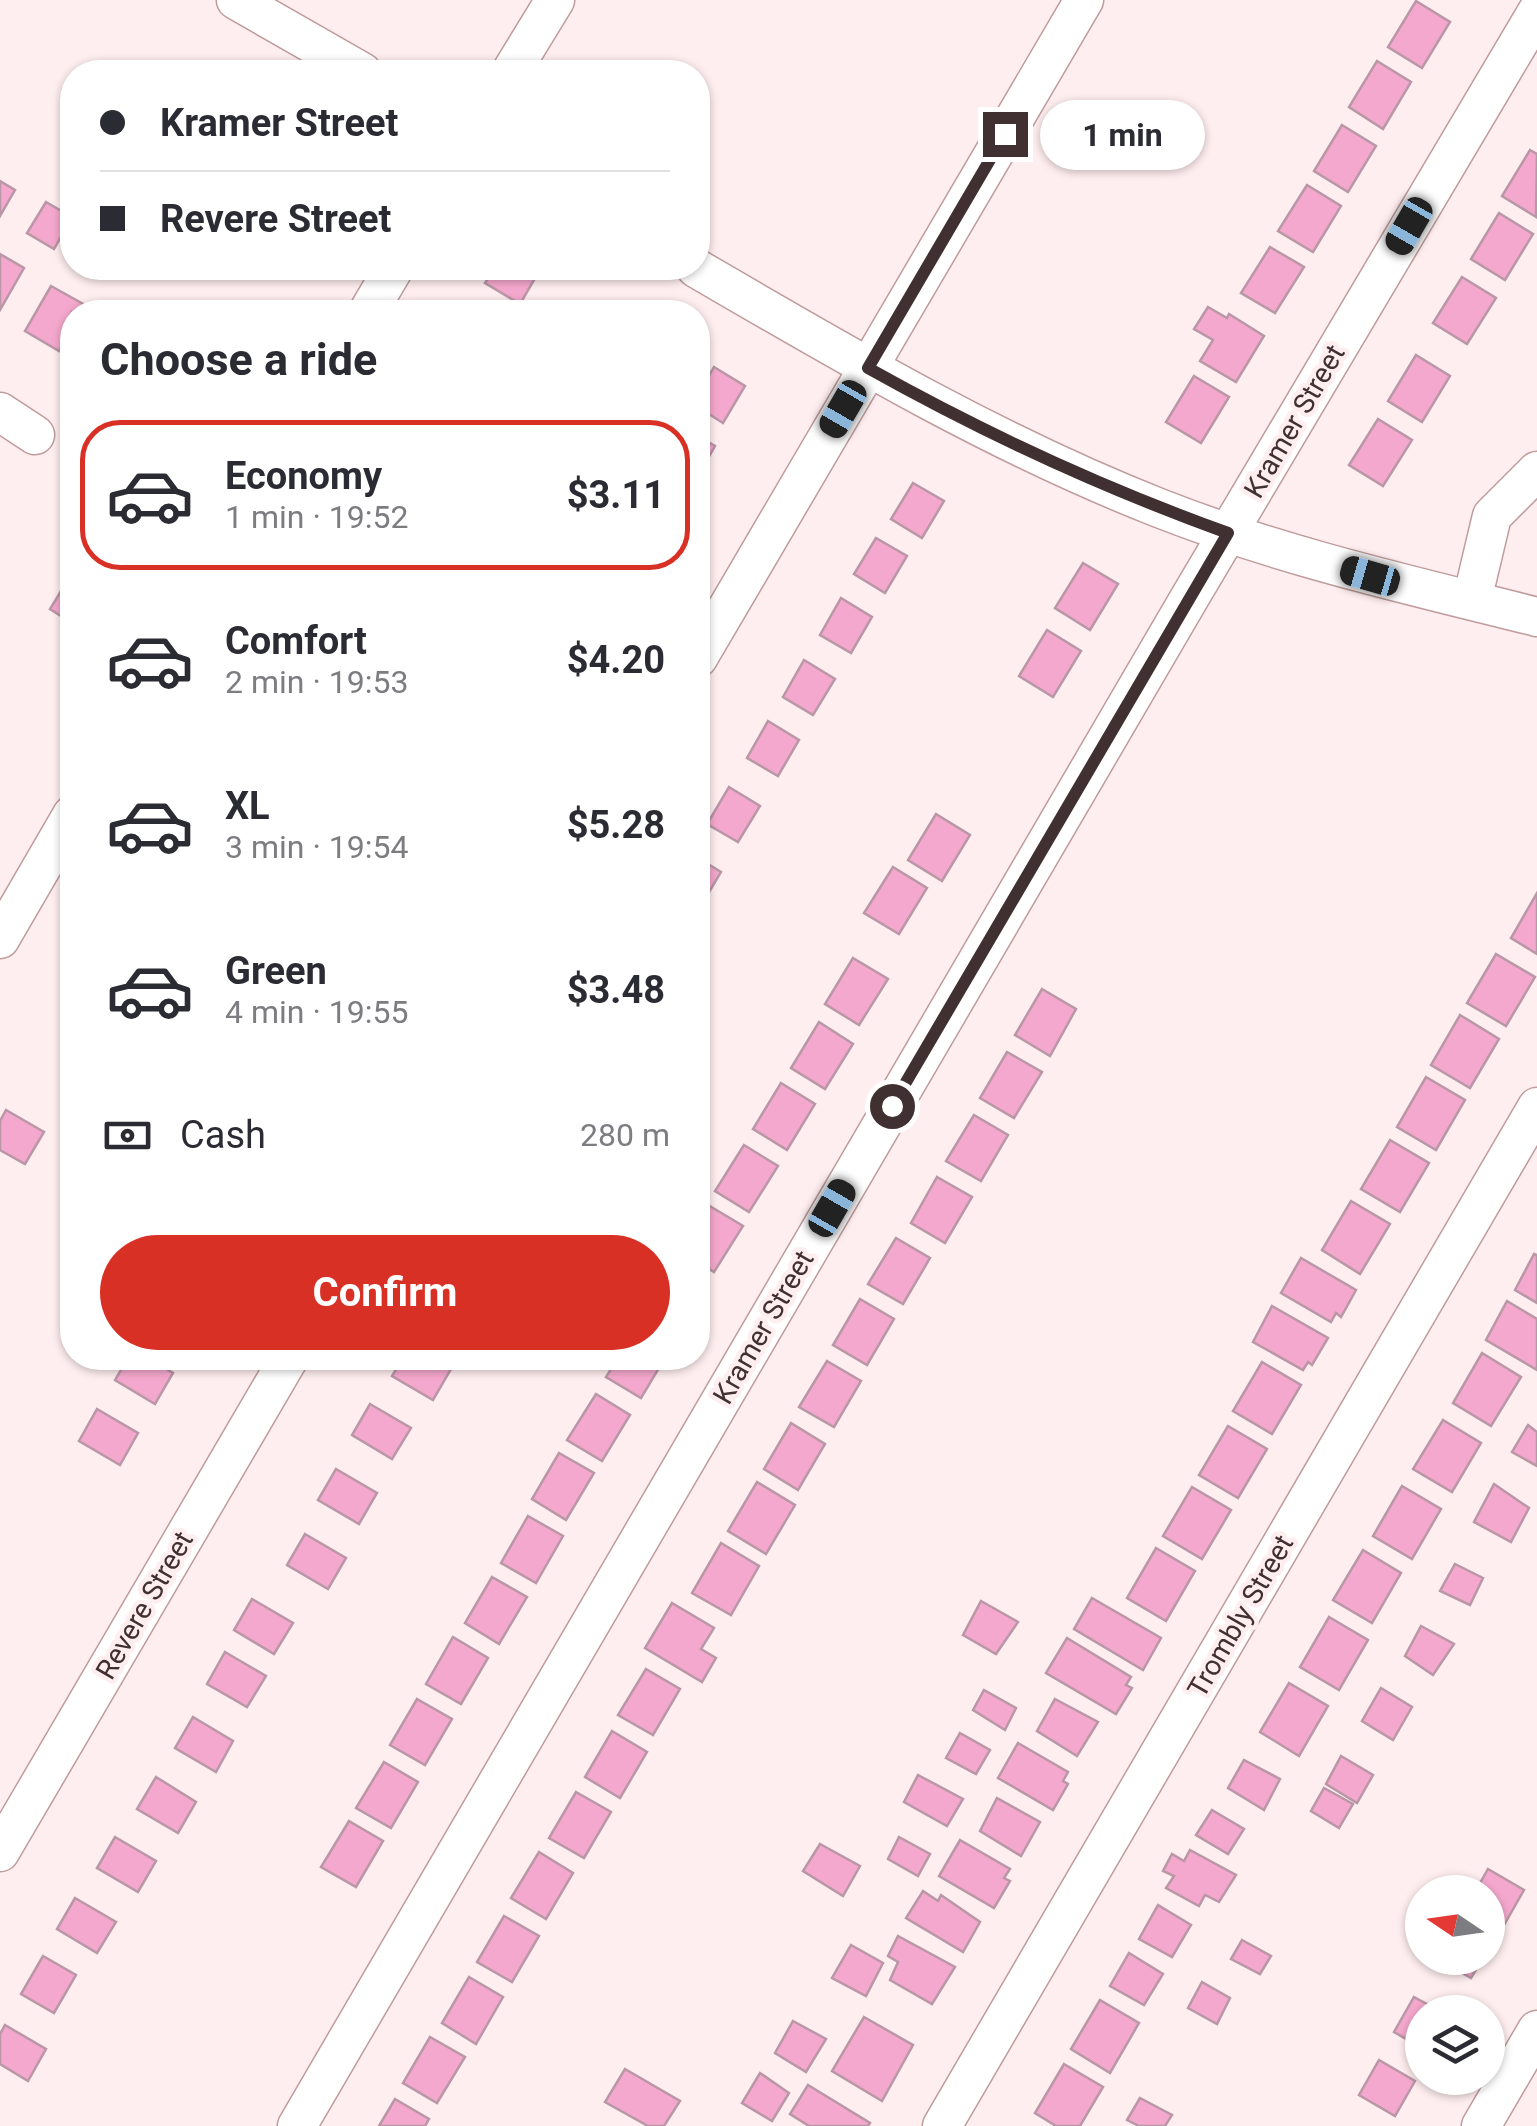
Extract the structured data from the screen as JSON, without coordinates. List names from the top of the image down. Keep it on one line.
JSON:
{"streets":{"street":["Kramer Street","Revere Street","Trombly Street"]},"north":"left","page":{"banner":["Kramer Street","Revere Street"],"bubble":"1 min","heading":"Choose a ride","list":[{"name":"Economy","note":"1 min · 19:52","value":"$3.11"},{"name":"Comfort","note":"2 min · 19:53","value":"$4.20"},{"name":"XL","note":"3 min · 19:54","value":"$5.28"},{"name":"Green","note":"4 min · 19:55","value":"$3.48"}],"pay":["Cash","280 m"],"buttons":"Confirm"}}
